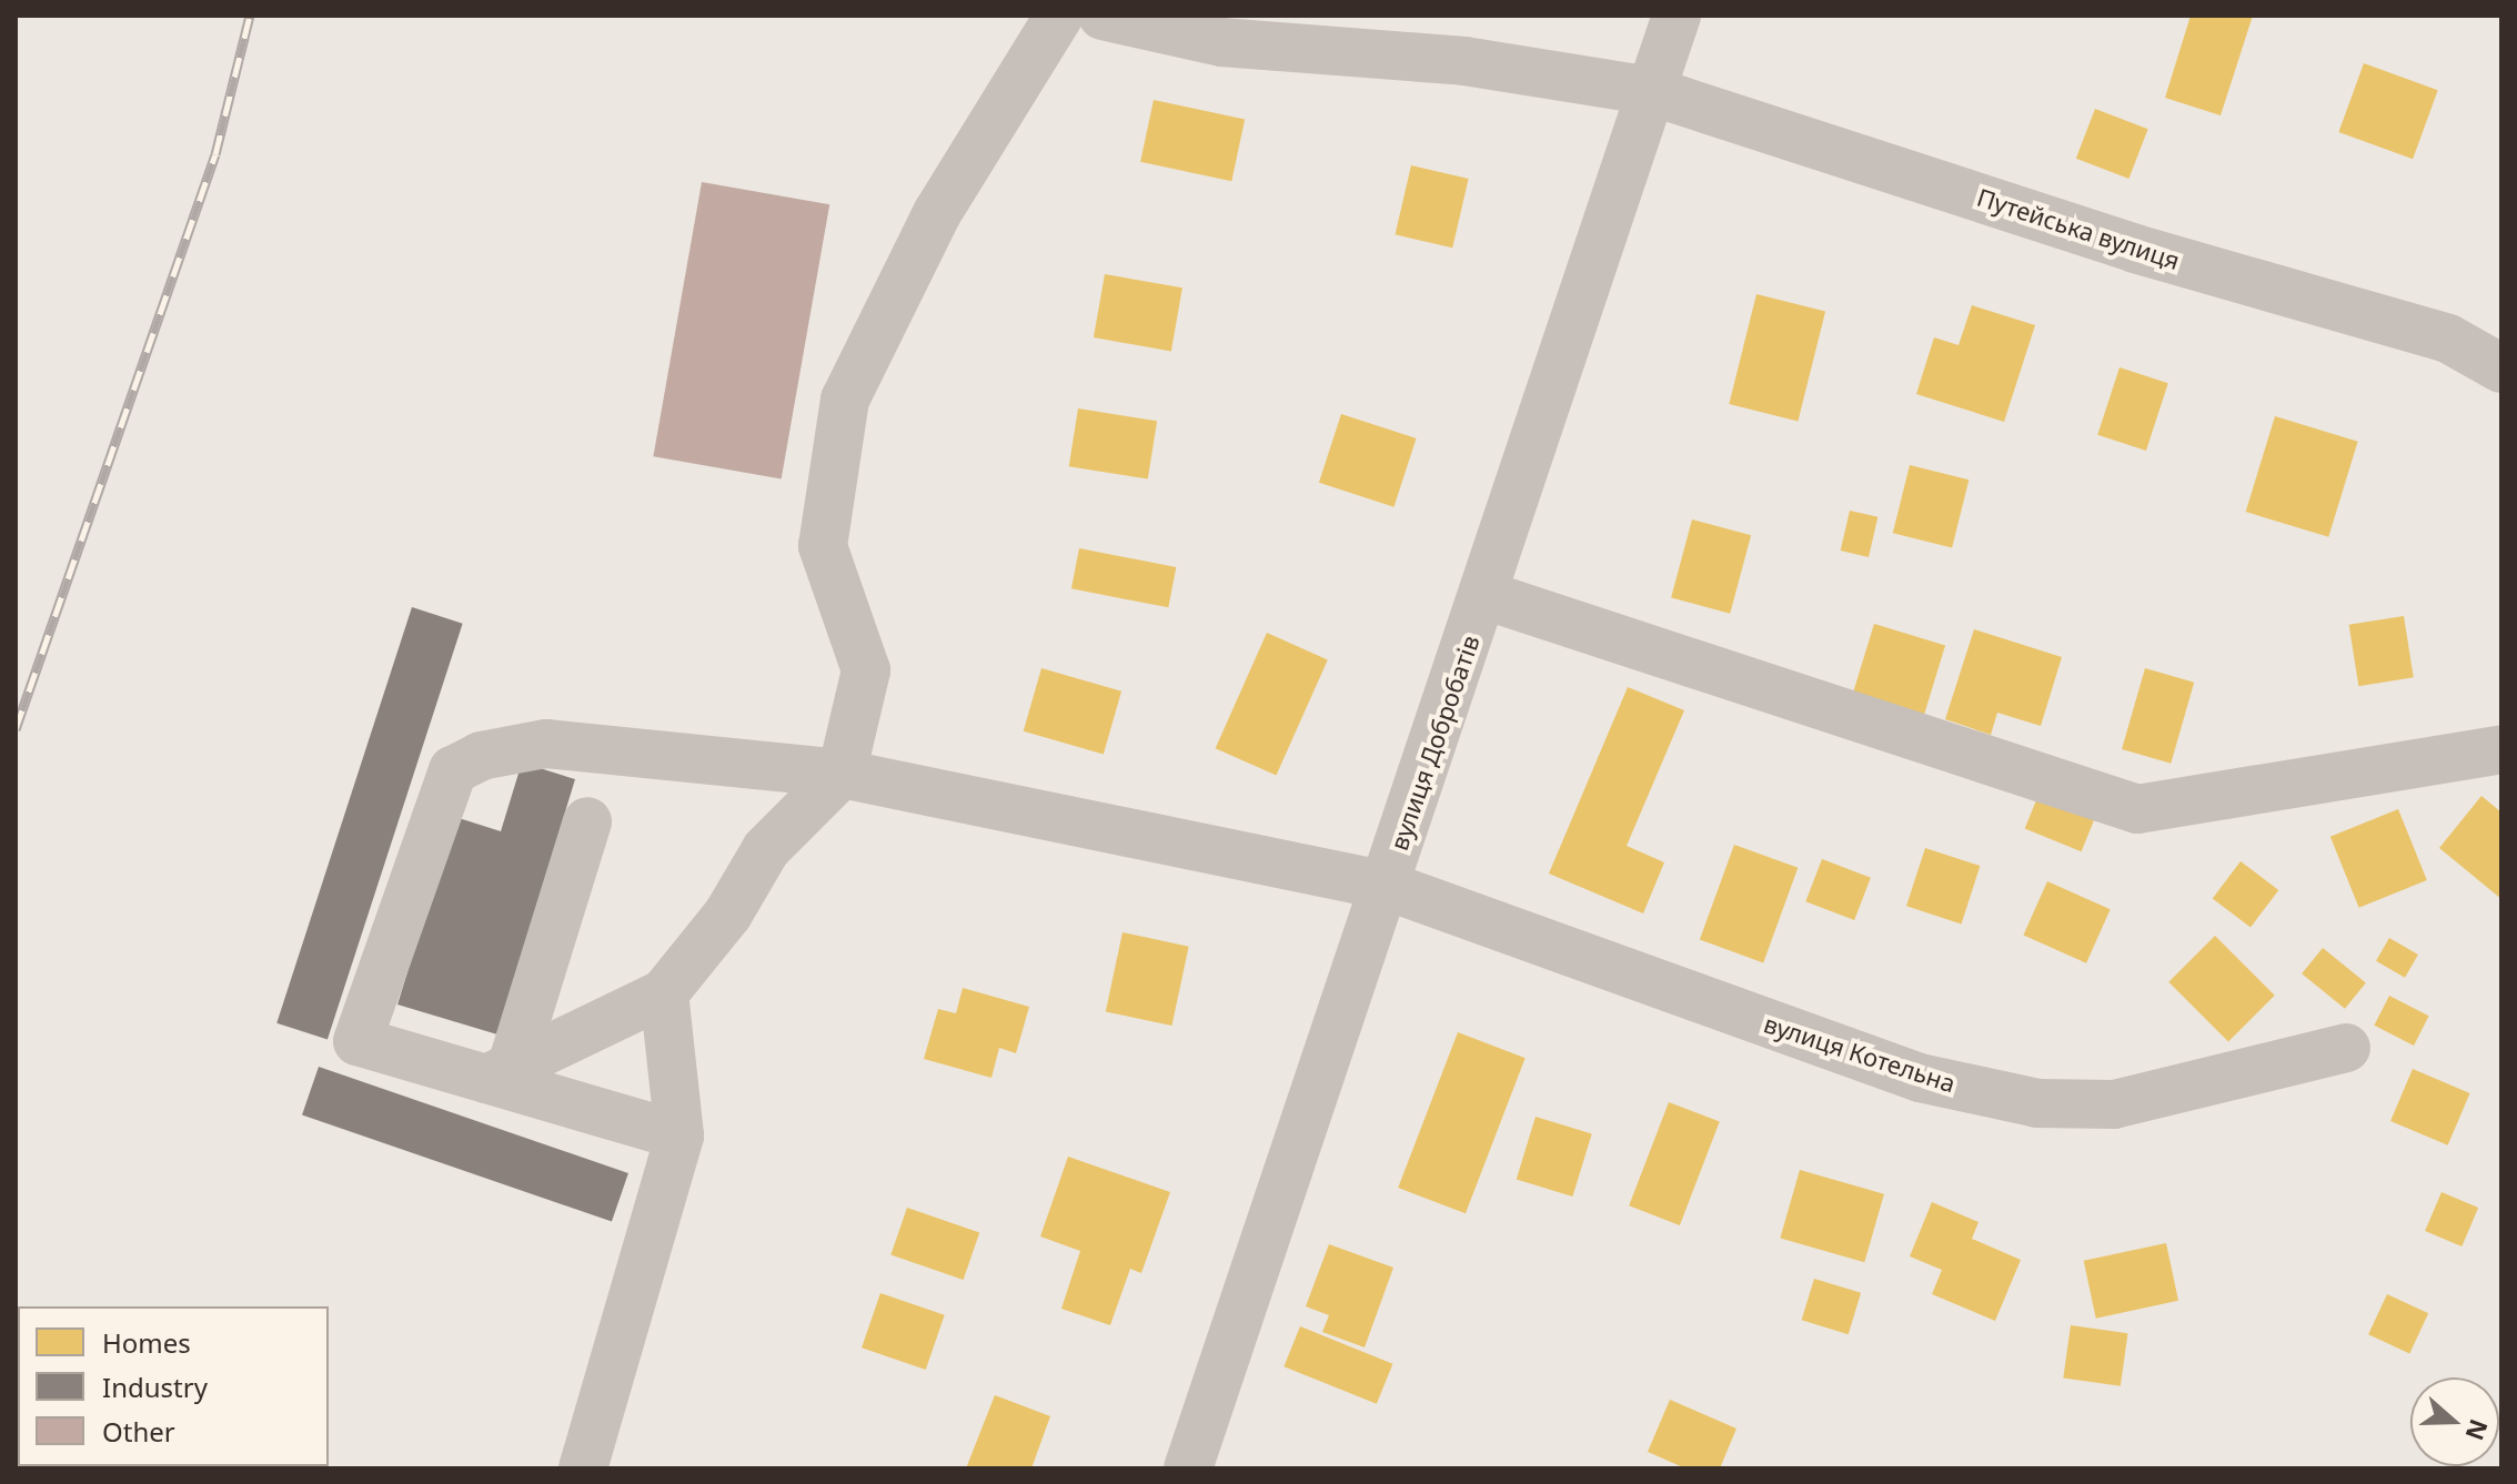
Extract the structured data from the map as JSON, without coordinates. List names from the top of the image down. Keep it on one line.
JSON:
{"streets":{"street":["Путейська вулиця","вулиця Добробатів","вулиця Котельна"]},"crossings":[["Путейська вулиця","вулиця Добробатів"],["вулиця Добробатів","вулиця Котельна"]],"legend":["Homes","Industry","Other"],"north":"right"}
